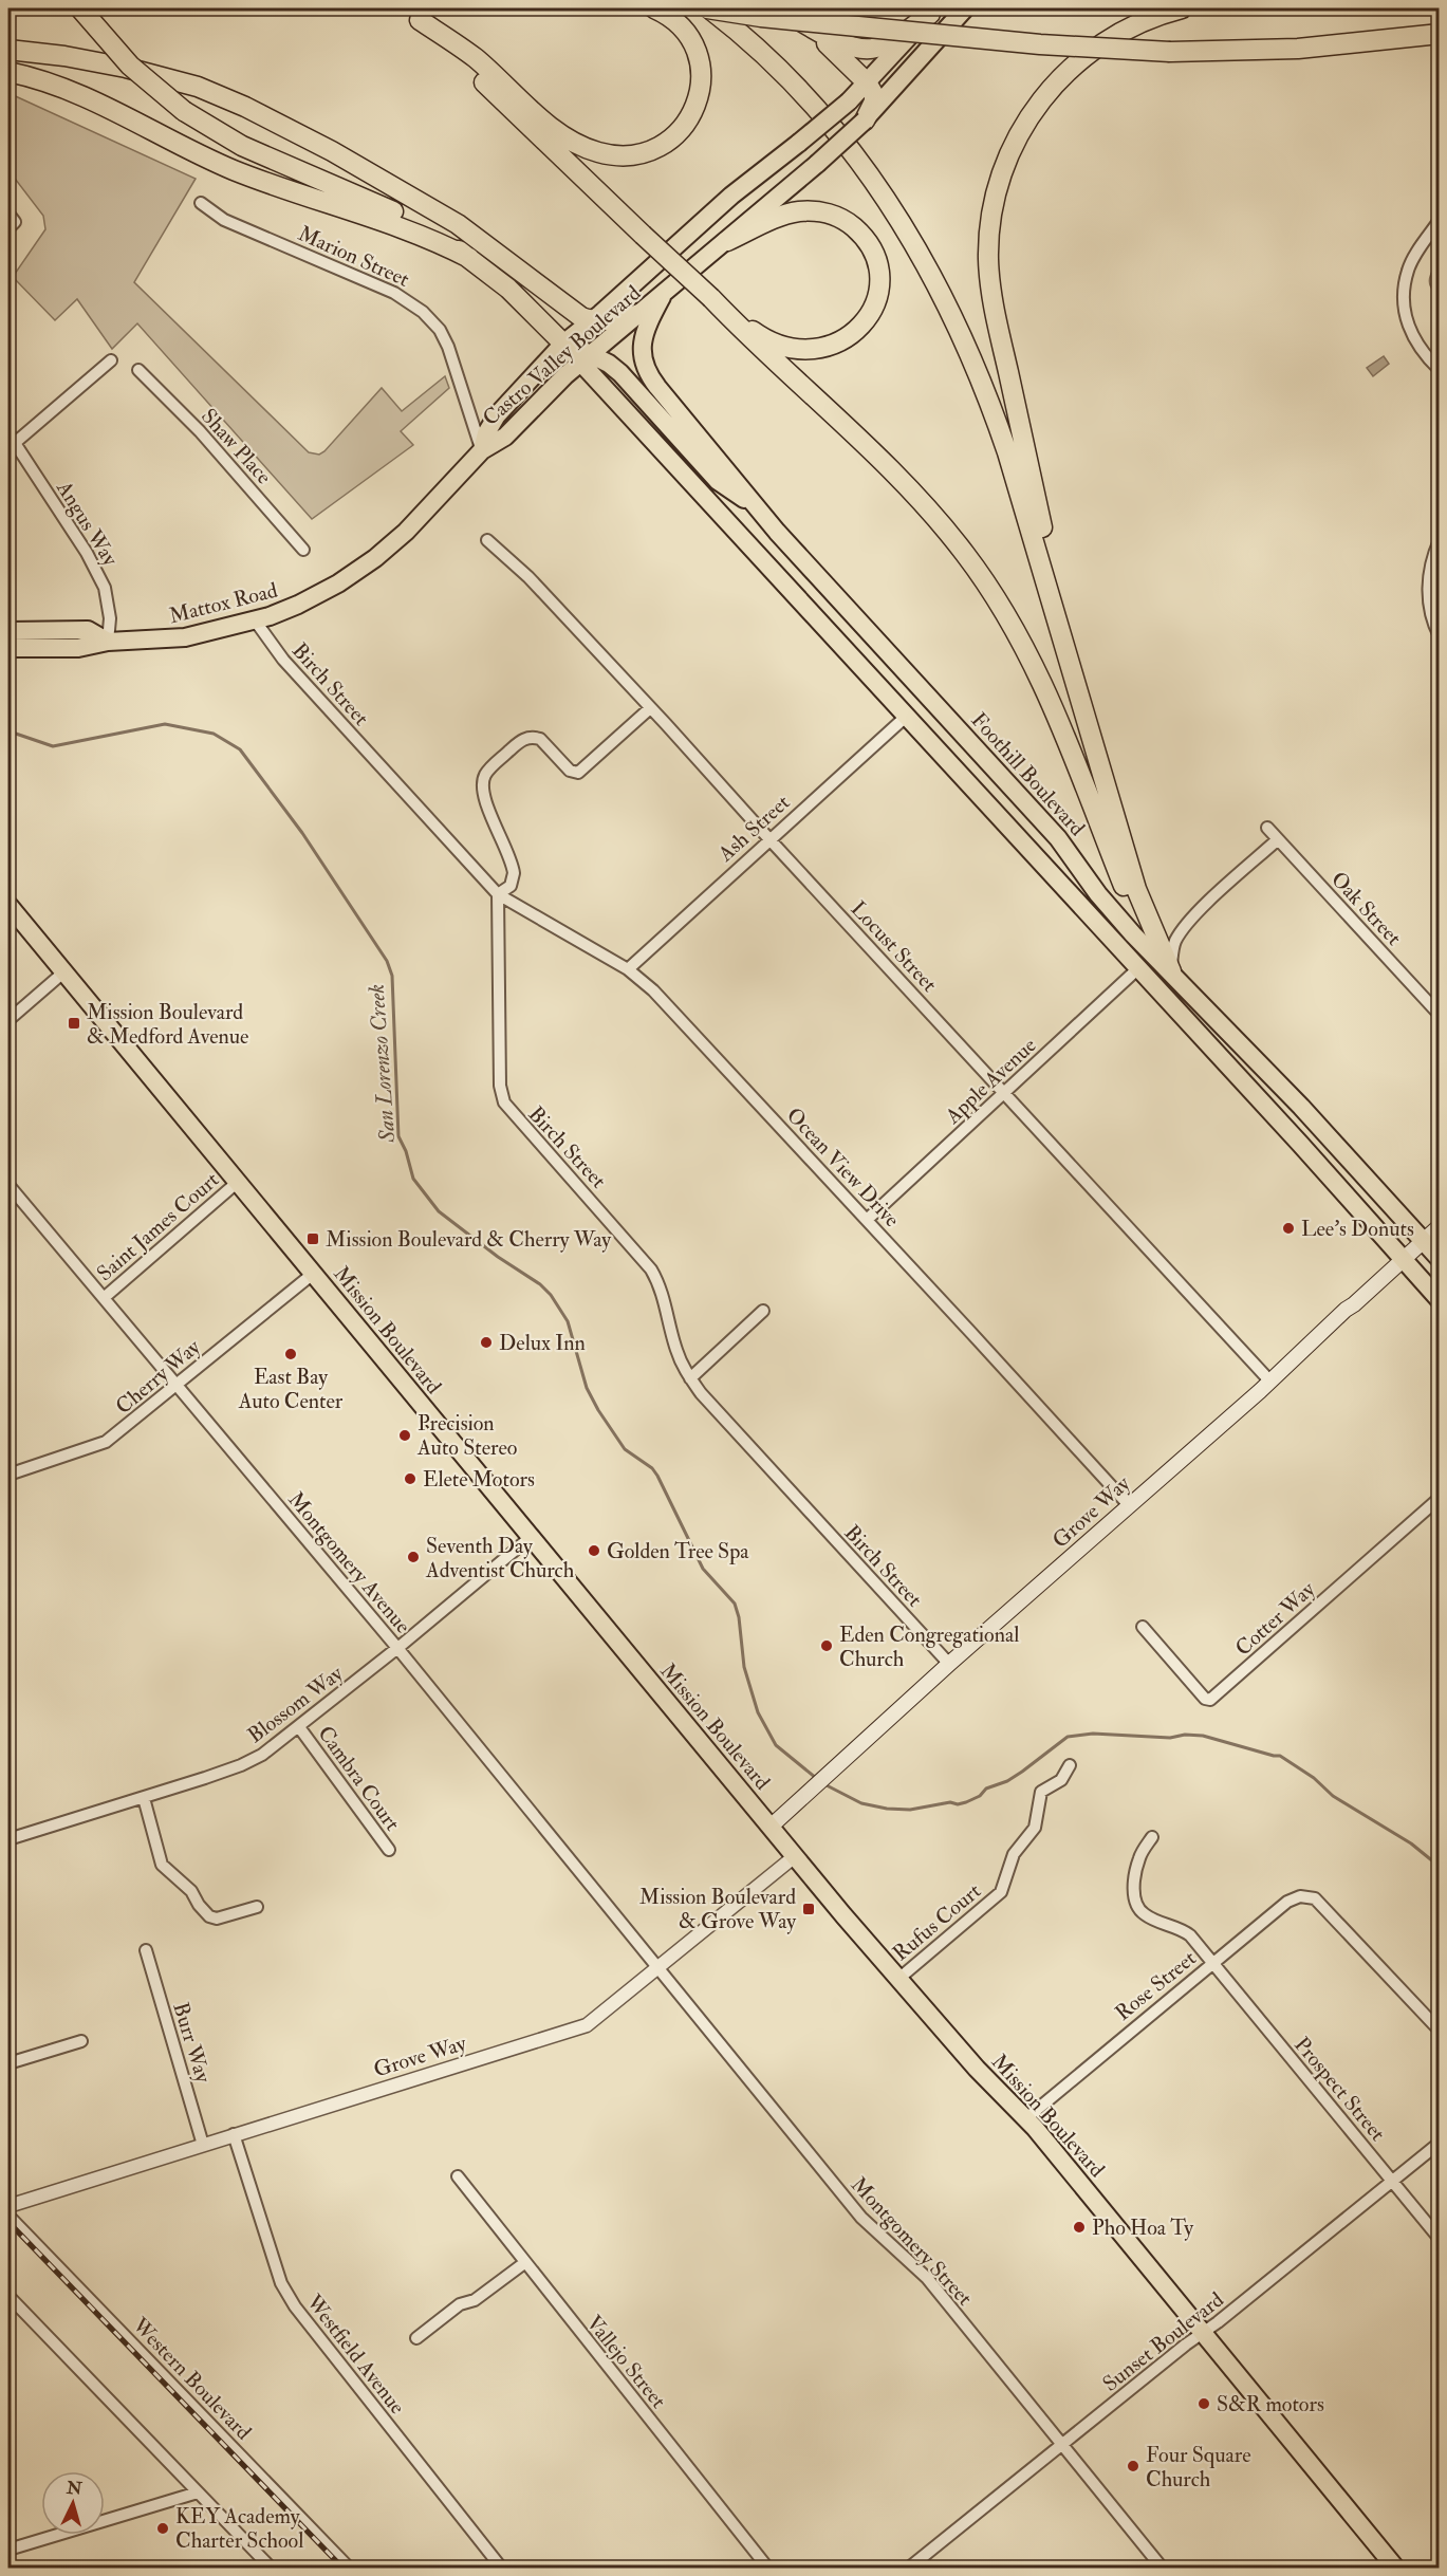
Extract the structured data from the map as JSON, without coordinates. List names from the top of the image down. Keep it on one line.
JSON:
{"streets":{"main road":["Castro Valley Boulevard","Mattox Road","Foothill Boulevard","Mission Boulevard","Grove Way"],"street":["Marion Street","Shaw Place","Angus Way","Birch Street","Ash Street","Oak Street","Locust Street","Apple Avenue","Ocean View Drive","Saint James Court","Cherry Way","Montgomery Avenue","Cotter Way","Blossom Way","Cambra Court","Rufus Court","Rose Street","Burr Way","Prospect Street","Montgomery Street","Sunset Boulevard","Westfield Avenue","Vallejo Street","Western Boulevard"]},"crossings":[["Marion Street","Castro Valley Boulevard"],["Marion Street","Mattox Road"],["Castro Valley Boulevard","Mattox Road"],["Castro Valley Boulevard","Foothill Boulevard"],["Angus Way","Mattox Road"],["Mattox Road","Birch Street"],["Birch Street","Ocean View Drive"],["Birch Street","Grove Way"],["Foothill Boulevard","Grove Way"],["Ash Street","Locust Street"],["Ash Street","Ocean View Drive"],["Locust Street","Apple Avenue"],["Locust Street","Grove Way"],["Apple Avenue","Ocean View Drive"],["Ocean View Drive","Grove Way"],["Saint James Court","Mission Boulevard"],["Saint James Court","Montgomery Avenue"],["Mission Boulevard","Cherry Way"],["Mission Boulevard","Grove Way"],["Mission Boulevard","Blossom Way"],["Mission Boulevard","Rufus Court"],["Mission Boulevard","Rose Street"],["Mission Boulevard","Sunset Boulevard"],["Cherry Way","Montgomery Avenue"],["Grove Way","Montgomery Avenue"],["Grove Way","Burr Way"],["Grove Way","Montgomery Street"],["Grove Way","Westfield Avenue"],["Montgomery Avenue","Blossom Way"],["Montgomery Avenue","Montgomery Street"],["Blossom Way","Cambra Court"],["Rose Street","Prospect Street"],["Prospect Street","Sunset Boulevard"],["Montgomery Street","Sunset Boulevard"]],"water":["San Lorenzo Creek"],"places":{"transit":["Mission Boulevard & Medford Avenue","Mission Boulevard & Cherry Way","Mission Boulevard & Grove Way"],"other":["Lee's Donuts","Delux Inn","East Bay Auto Center","Precision Auto Stereo","Elete Motors","Golden Tree Spa","Seventh Day Adventist Church","Eden Congregational Church","Pho Hoa Ty","S&R motors","Four Square Church","KEY Academy Charter School"]},"north":"top"}
